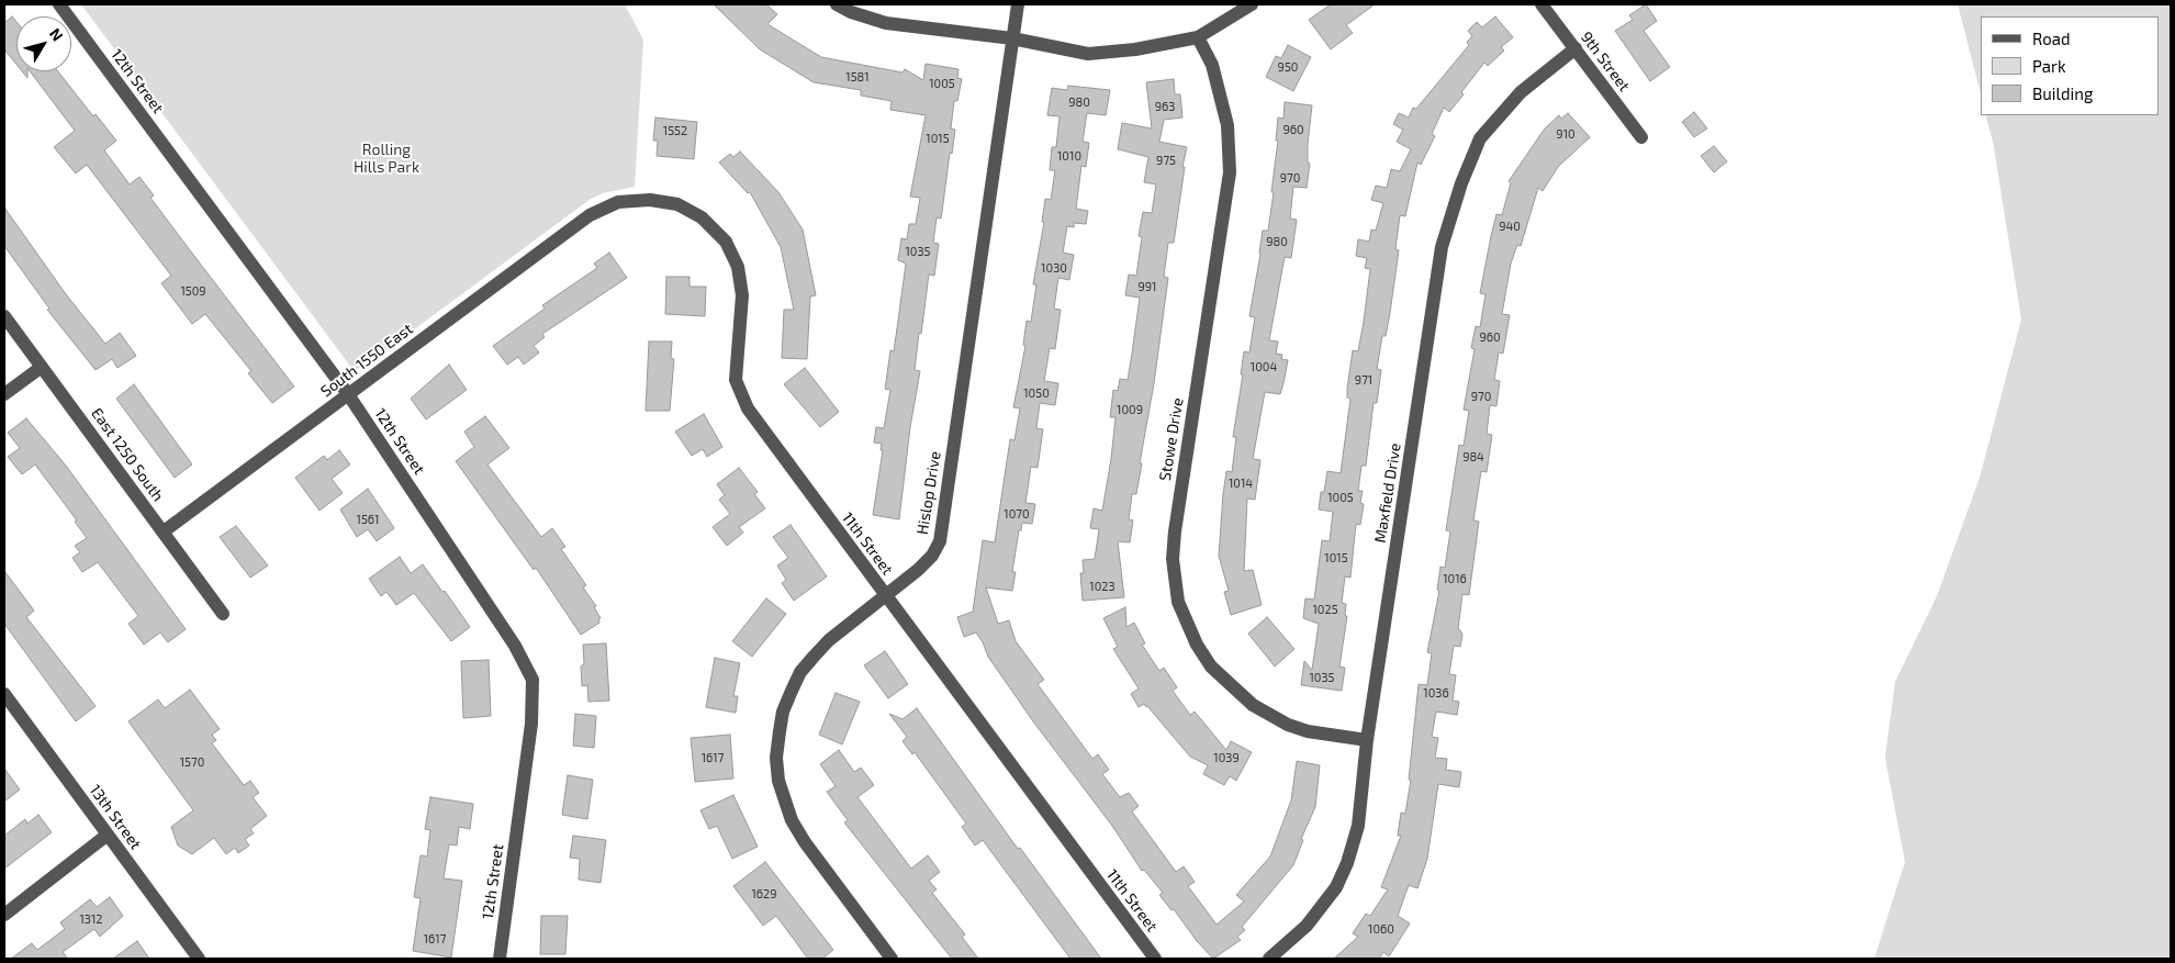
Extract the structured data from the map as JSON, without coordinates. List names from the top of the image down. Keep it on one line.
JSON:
{"streets":{"street":["9th Street","12th Street","South 1550 East","Stowe Drive","East 1250 South","Hislop Drive","Maxfield Drive","11th Street","13th Street"]},"crossings":[["9th Street","Maxfield Drive"],["12th Street","South 1550 East"],["South 1550 East","East 1250 South"],["South 1550 East","11th Street"],["Stowe Drive","Maxfield Drive"],["Hislop Drive","11th Street"]],"parks":["Rolling Hills Park"],"house_numbers":["950","1581","1005","980","963","960","1552","910","1015","1010","975","970","940","980","1035","1030","991","1509","960","1004","971","1050","970","1009","984","1014","1005","1070","1561","1015","1016","1023","1025","1035","1036","1617","1039","1570","1629","1312","1060","1617"],"legend":["Road","Park","Building"],"north":"top right"}
